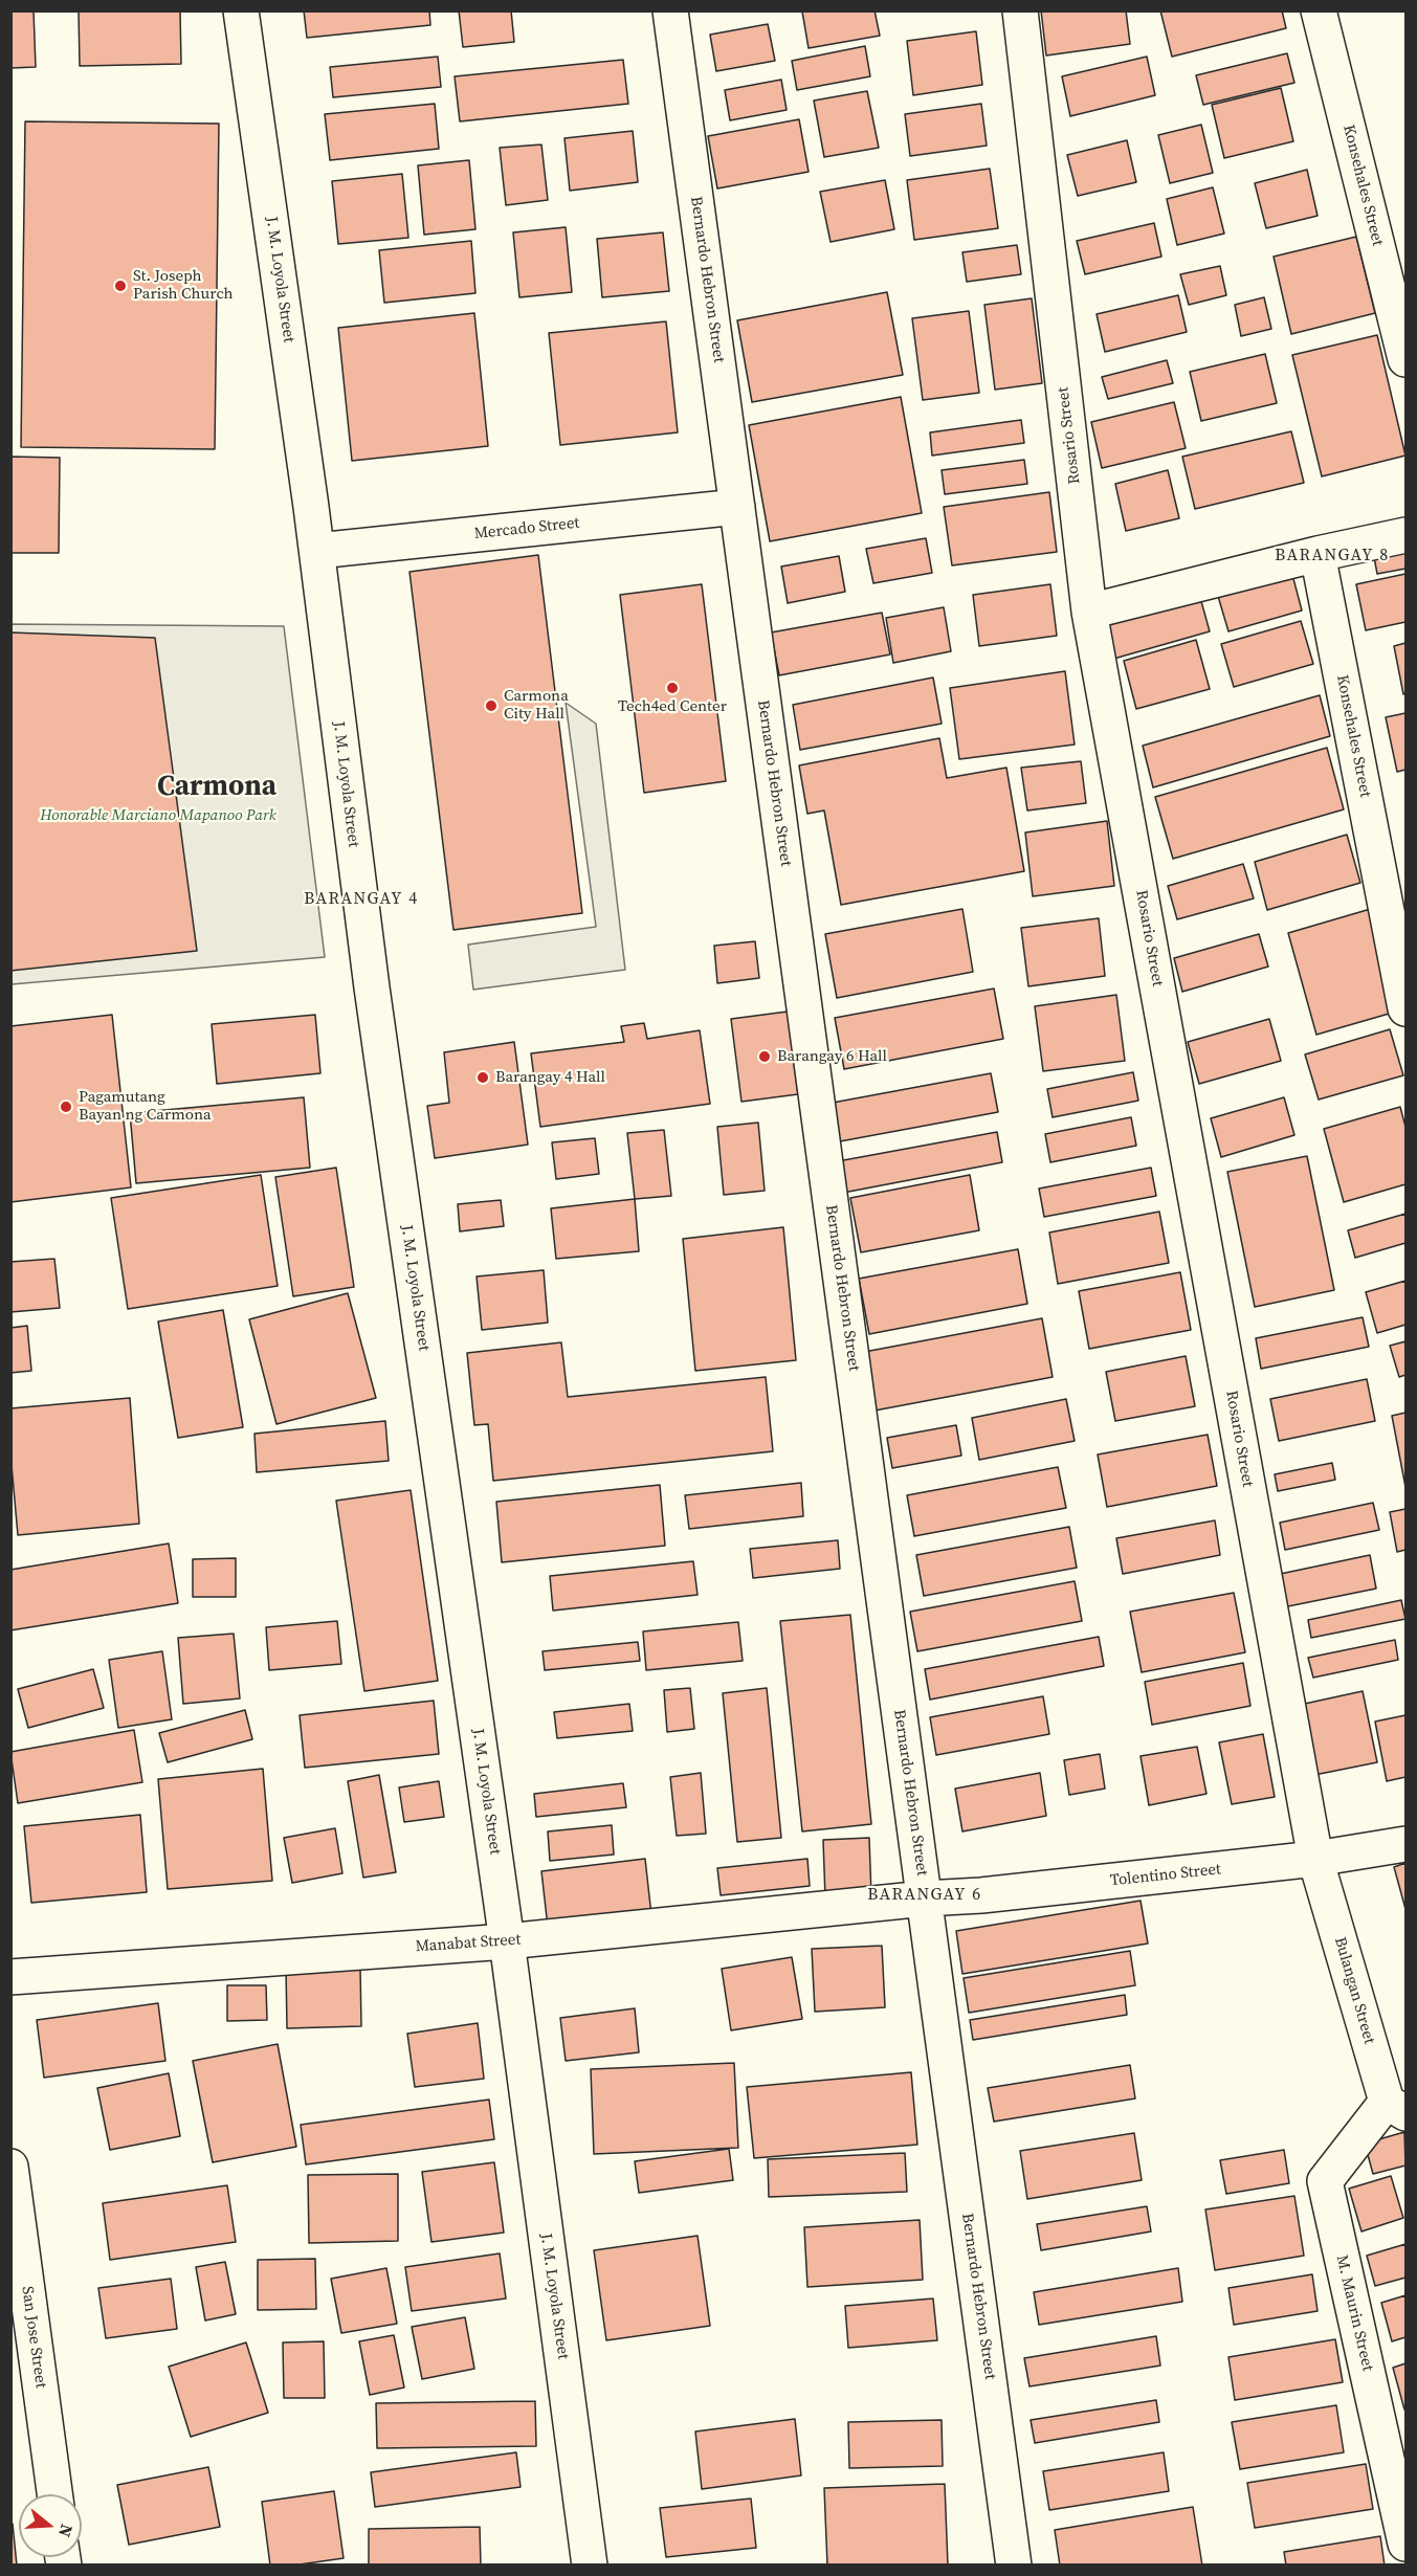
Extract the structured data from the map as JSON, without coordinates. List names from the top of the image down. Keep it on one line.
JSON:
{"streets":{"street":["Konsehales Street","J. M. Loyola Street","Bernardo Hebron Street","Rosario Street","Mercado Street","Tolentino Street","Manabat Street","Bulangan Street","M. Maurin Street","San Jose Street"]},"crossings":[["J. M. Loyola Street","Mercado Street"],["J. M. Loyola Street","Manabat Street"],["Bernardo Hebron Street","Mercado Street"],["Bernardo Hebron Street","Tolentino Street"],["Bernardo Hebron Street","Manabat Street"],["Rosario Street","Tolentino Street"],["Rosario Street","Bulangan Street"],["Tolentino Street","Manabat Street"],["Tolentino Street","Bulangan Street"],["Bulangan Street","M. Maurin Street"]],"districts":["BARANGAY 8","Carmona","BARANGAY 4","BARANGAY 6"],"parks":["Honorable Marciano Mapanoo Park"],"places":["St. Joseph Parish Church","Tech4ed Center","Carmona City Hall","Barangay 6 Hall","Barangay 4 Hall","Pagamutang Bayan ng Carmona"],"north":"right"}
